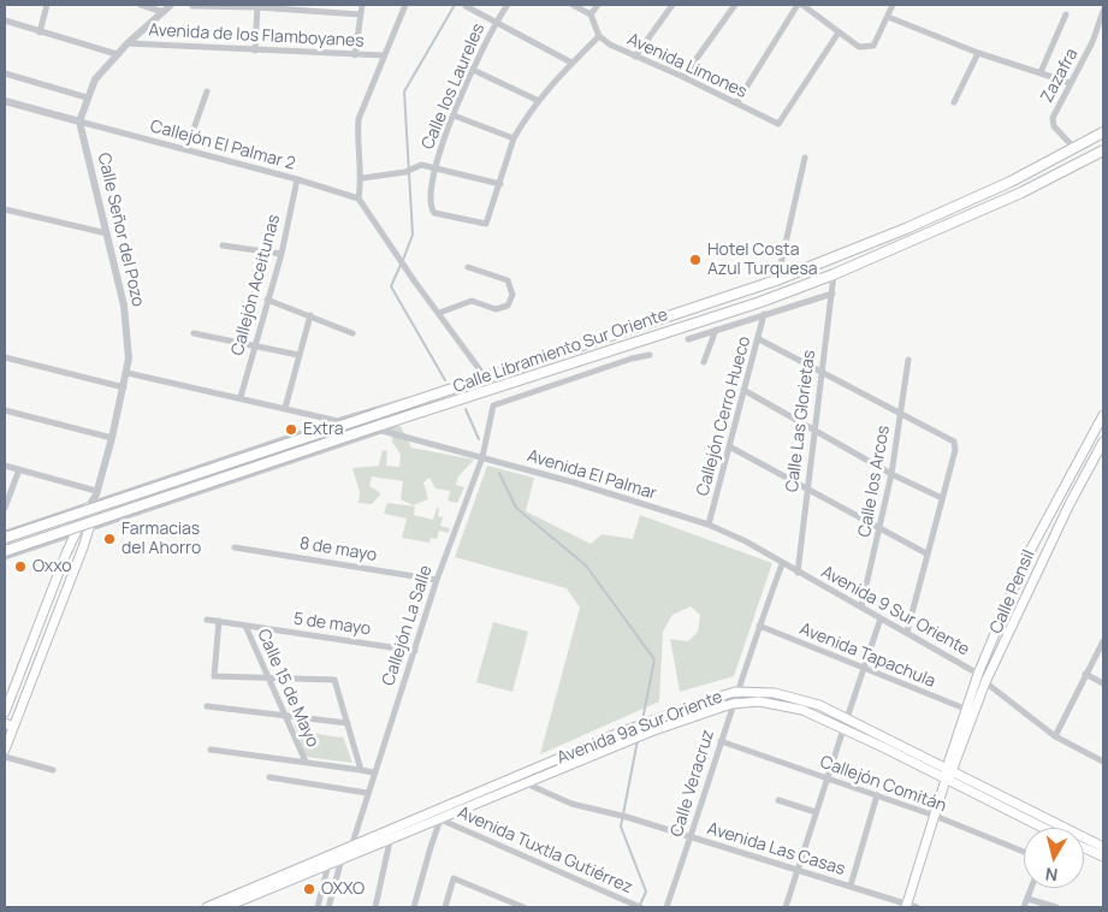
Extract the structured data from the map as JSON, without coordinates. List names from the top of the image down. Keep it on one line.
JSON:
{"streets":{"main road":["Calle Libramiento Sur Oriente","Calle Pensil","Avenida 9a Sur Oriente"],"street":["Avenida de los Flamboyanes","Avenida Limones","Zazafra","Calle los Laureles","Callejón El Palmar 2","Calle Señor del Pozo","Callejón Aceitunas","Callejón Cerro Hueco","Calle Las Glorietas","Avenida El Palmar","Calle los Arcos","8 de mayo","Avenida 9 Sur Oriente","5 de mayo","Callejón La Salle","Avenida Tapachula","Calle 15 de Mayo","Calle Veracruz","Callejón Comitán","Avenida Las Casas","Avenida Tuxtla Gutiérrez"]},"crossings":[["Zazafra","Calle Libramiento Sur Oriente"],["Callejón El Palmar 2","Calle Señor del Pozo"],["Callejón El Palmar 2","Callejón Aceitunas"],["Calle Libramiento Sur Oriente","Calle Las Glorietas"],["Calle Libramiento Sur Oriente","Avenida El Palmar"],["Callejón Cerro Hueco","Avenida El Palmar"],["Calle Las Glorietas","Avenida El Palmar"],["Calle Las Glorietas","Avenida 9 Sur Oriente"],["Avenida El Palmar","Avenida 9 Sur Oriente"],["Avenida El Palmar","Callejón La Salle"],["Avenida El Palmar","Calle Veracruz"],["Calle los Arcos","Avenida 9 Sur Oriente"],["8 de mayo","Callejón La Salle"],["Calle Pensil","Avenida 9 Sur Oriente"],["Calle Pensil","Avenida Tapachula"],["Calle Pensil","Avenida 9a Sur Oriente"],["Calle Pensil","Callejón Comitán"],["Calle Pensil","Avenida Las Casas"],["5 de mayo","Callejón La Salle"],["5 de mayo","Calle 15 de Mayo"],["Callejón La Salle","Avenida 9a Sur Oriente"],["Avenida Tapachula","Calle Veracruz"],["Avenida 9a Sur Oriente","Calle Veracruz"],["Avenida 9a Sur Oriente","Avenida Las Casas"],["Avenida 9a Sur Oriente","Avenida Tuxtla Gutiérrez"],["Calle Veracruz","Callejón Comitán"],["Calle Veracruz","Avenida Las Casas"]],"places":["Hotel Costa Azul Turquesa","Extra","Farmacias del Ahorro","Oxxo","OXXO"],"north":"bottom"}
